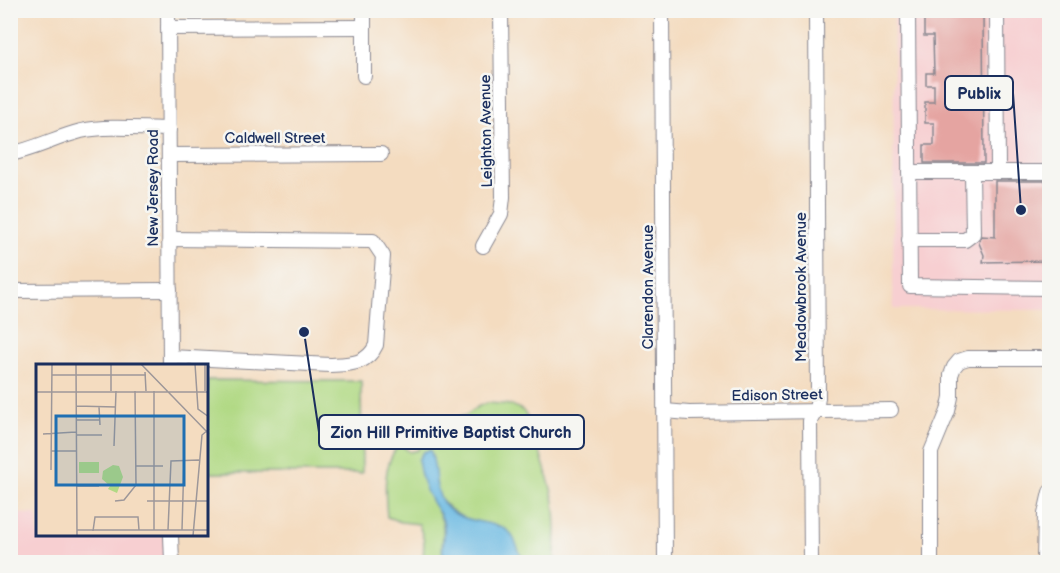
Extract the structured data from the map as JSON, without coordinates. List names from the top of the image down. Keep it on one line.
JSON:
{"streets":{"street":["Leighton Avenue","Caldwell Street","New Jersey Road","Clarendon Avenue","Meadowbrook Avenue","Edison Street"]},"crossings":[["Caldwell Street","New Jersey Road"],["Clarendon Avenue","Edison Street"],["Meadowbrook Avenue","Edison Street"]],"places":["Publix","Zion Hill Primitive Baptist Church"]}
